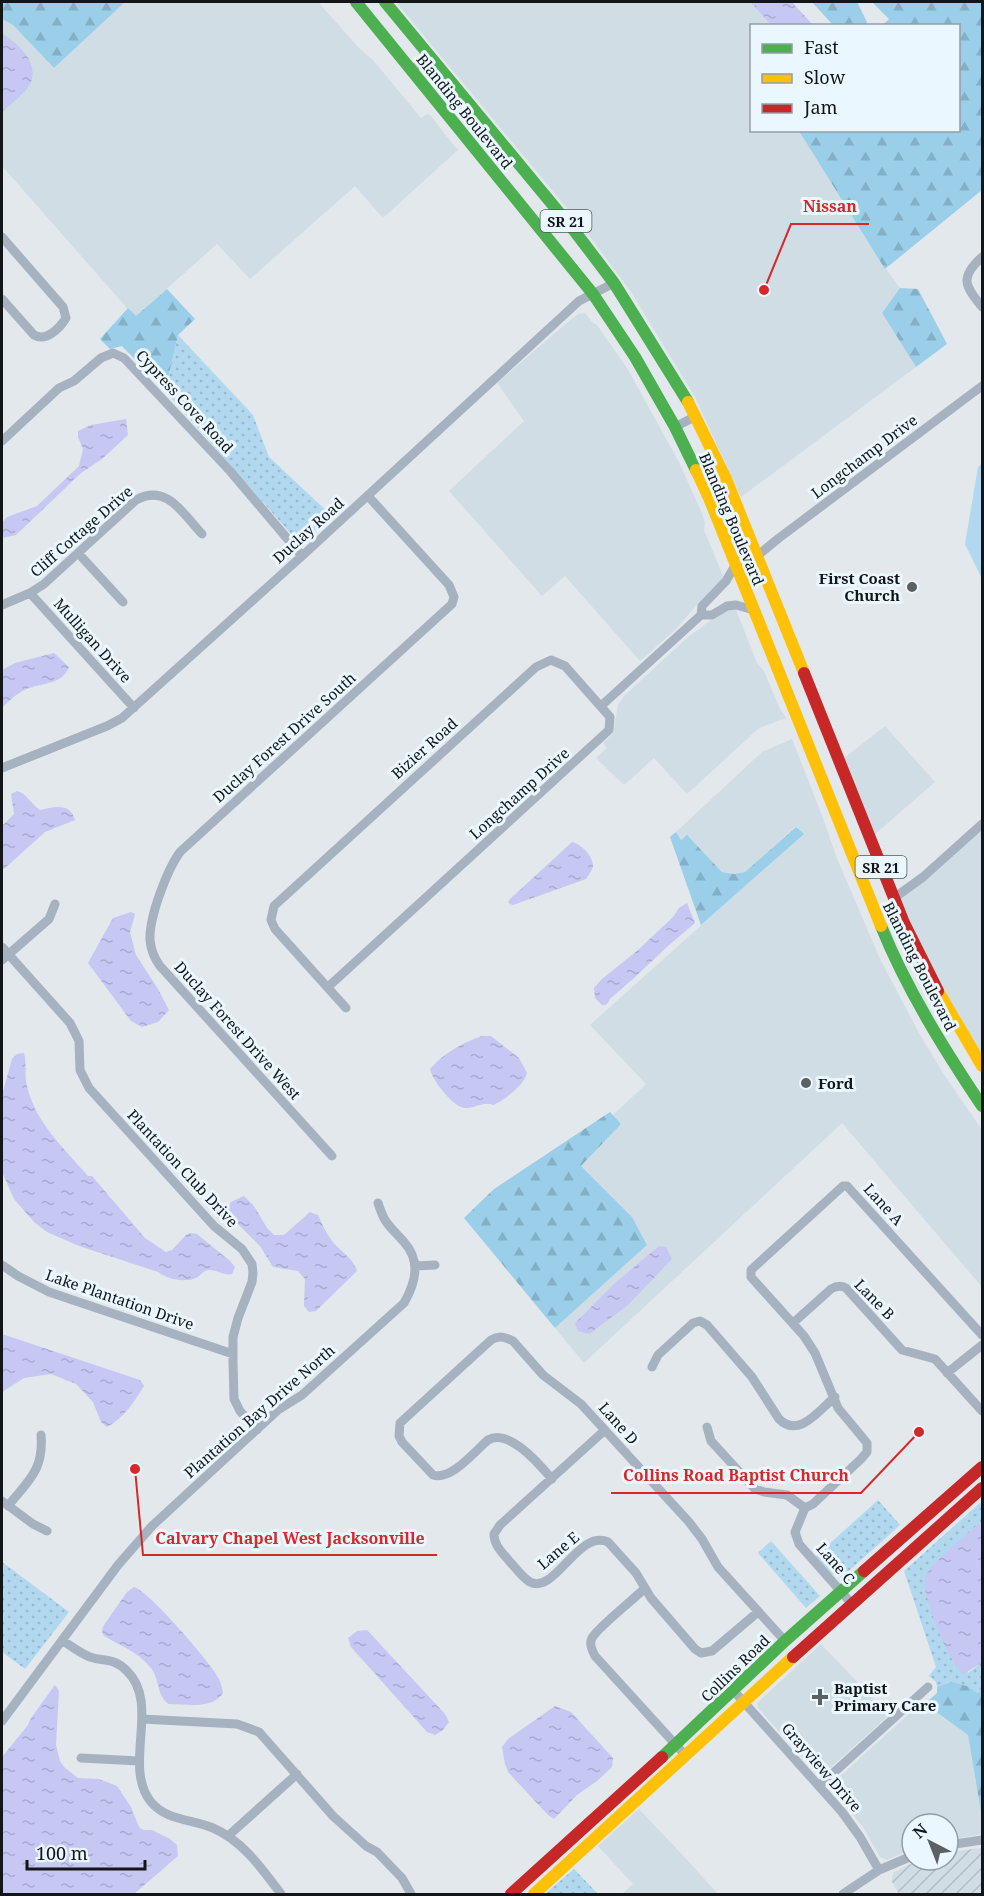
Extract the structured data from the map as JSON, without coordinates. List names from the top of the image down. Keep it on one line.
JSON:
{"streets":{"main road":["Blanding Boulevard","SR 21","Collins Road"],"street":["Cypress Cove Road","Longchamp Drive","Duclay Road","Cliff Cottage Drive","Mulligan Drive","Duclay Forest Drive South","Bizier Road","Duclay Forest Drive West","Plantation Club Drive","Lane A","Lake Plantation Drive","Lane B","Plantation Bay Drive North","Lane D","Lane E","Lane C","Grayview Drive"]},"crossings":[["Blanding Boulevard","Longchamp Drive"],["Blanding Boulevard","Duclay Road"],["Cypress Cove Road","Duclay Road"],["Longchamp Drive","Bizier Road"],["Duclay Road","Mulligan Drive"],["Duclay Road","Duclay Forest Drive South"],["Cliff Cottage Drive","Mulligan Drive"],["Duclay Forest Drive South","Duclay Forest Drive West"],["Plantation Club Drive","Lake Plantation Drive"],["Plantation Club Drive","Plantation Bay Drive North"],["Lane A","Lane B"],["Lane D","Lane E"],["Lane D","Collins Road"],["Lane C","Collins Road"],["Collins Road","Grayview Drive"]],"places":{"other":["Nissan","First Coast Church","Ford","Collins Road Baptist Church","Calvary Chapel West Jacksonville"],"health":["Baptist Primary Care"]},"legend":["Fast","Slow","Jam"],"scale_bar":"100 m","north":"top left"}
